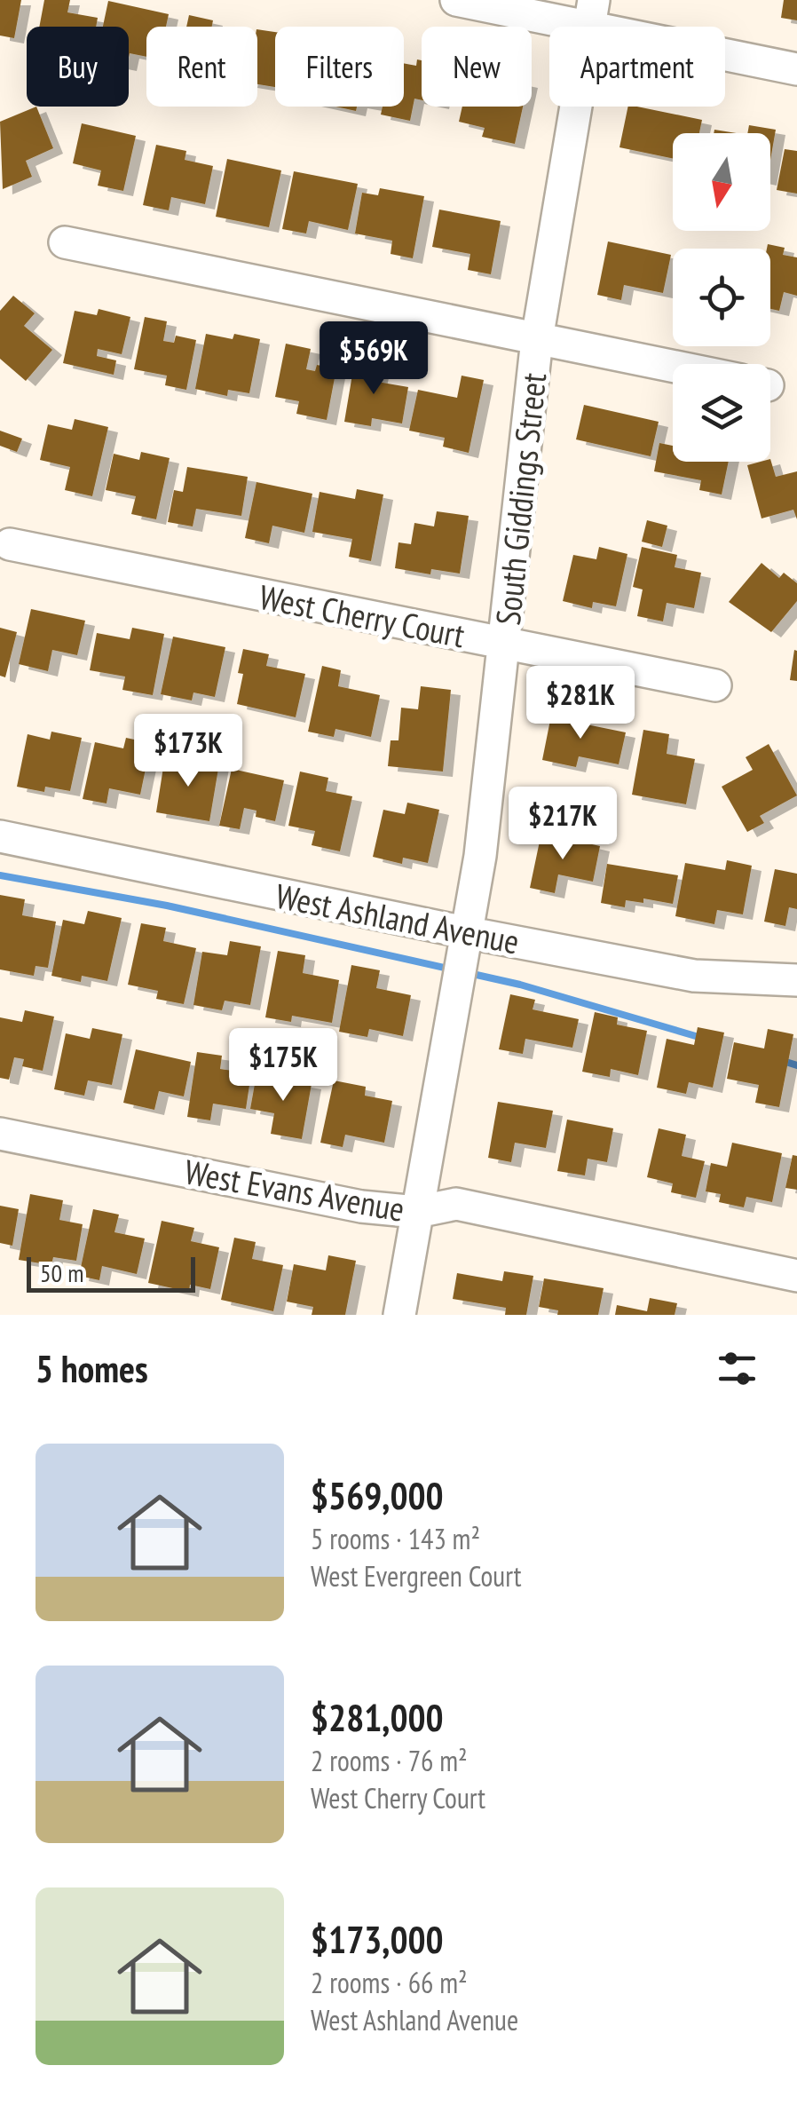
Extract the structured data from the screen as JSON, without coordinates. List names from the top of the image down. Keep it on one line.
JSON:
{"streets":{"street":["South Giddings Street","West Cherry Court","West Ashland Avenue","West Evans Avenue"]},"crossings":[["South Giddings Street","West Cherry Court"],["South Giddings Street","West Ashland Avenue"],["South Giddings Street","West Evans Avenue"]],"scale_bar":"50 m","north":"bottom","page":{"chip":["Buy","Rent","Filters","New","Apartment"],"price":["$569K","$281K","$173K","$217K","$175K"],"scale":"50 m","heading":"5 homes","list":[{"name":"$569,000","note":"5 rooms · 143 m² · West Evergreen Court"},{"name":"$281,000","note":"2 rooms · 76 m² · West Cherry Court"},{"name":"$173,000","note":"2 rooms · 66 m² · West Ashland Avenue"}]}}
